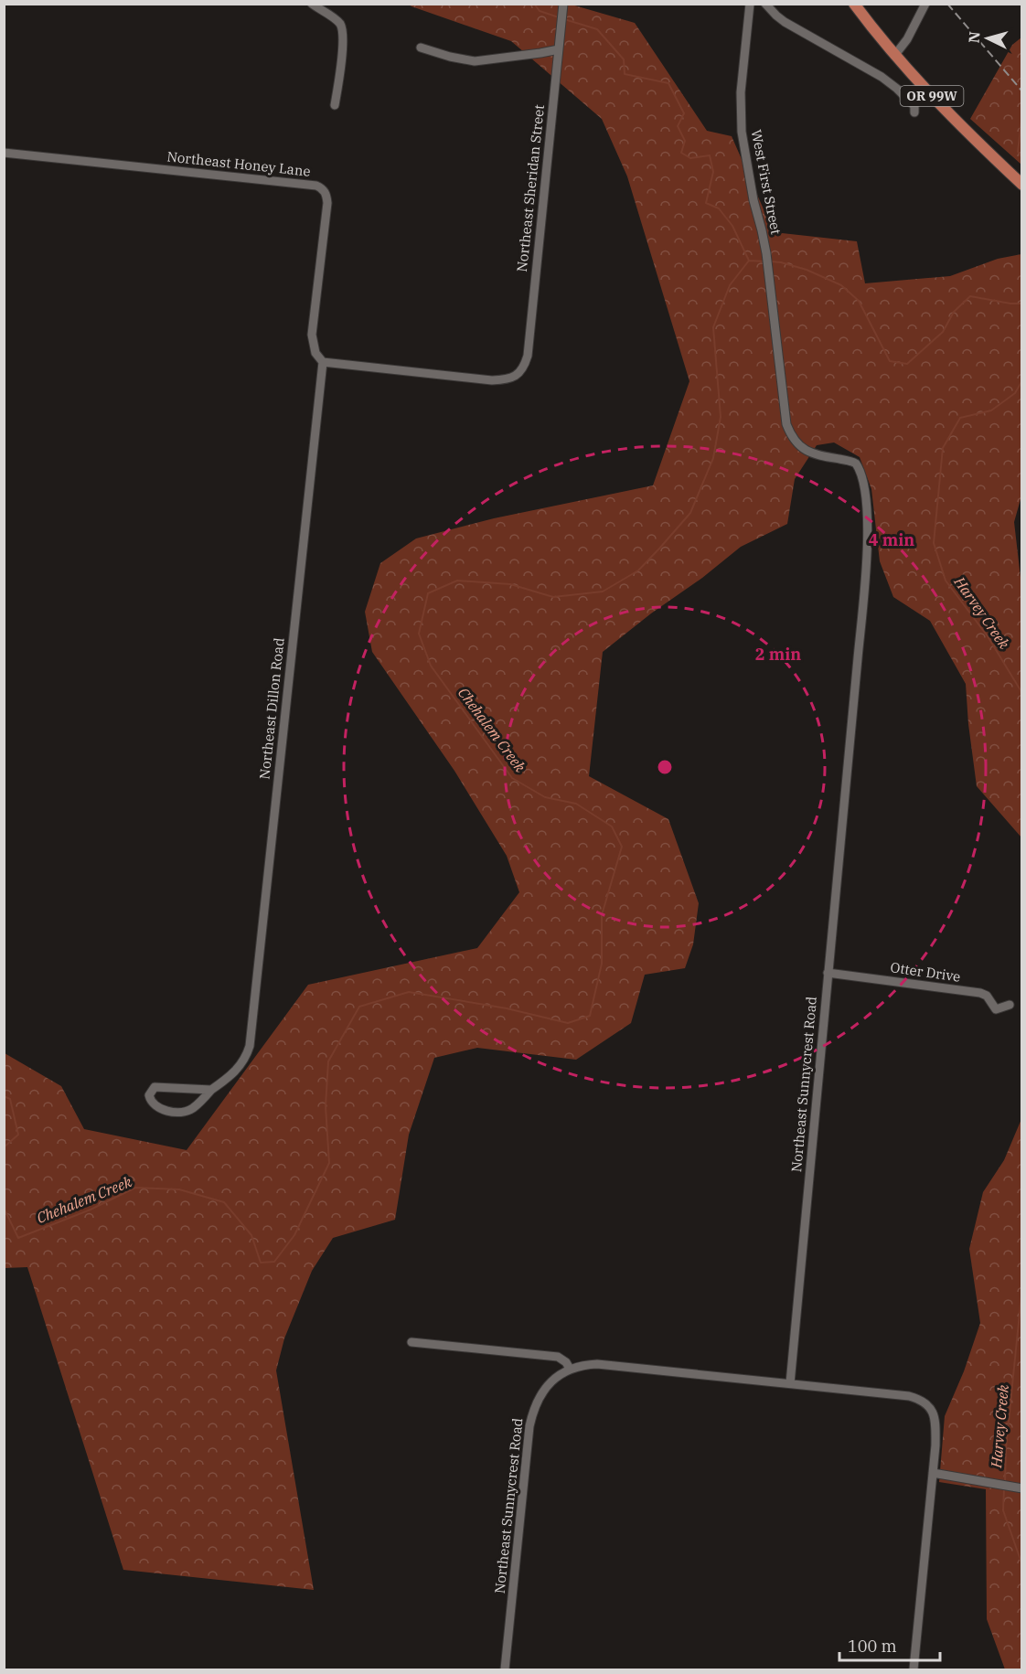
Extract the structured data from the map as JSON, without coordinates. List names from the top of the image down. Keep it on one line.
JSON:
{"streets":{"main road":["OR 99W"],"street":["Northeast Honey Lane","West First Street","Northeast Sheridan Street","Northeast Dillon Road","Otter Drive","Northeast Sunnycrest Road"]},"crossings":[["Northeast Honey Lane","Northeast Sheridan Street"],["Northeast Honey Lane","Northeast Dillon Road"],["West First Street","Northeast Sunnycrest Road"],["Northeast Sheridan Street","Northeast Dillon Road"],["Otter Drive","Northeast Sunnycrest Road"]],"water":["Harvey Creek","Chehalem Creek"],"scale_bar":"100 m","north":"left","rings":["4 min","2 min"]}
